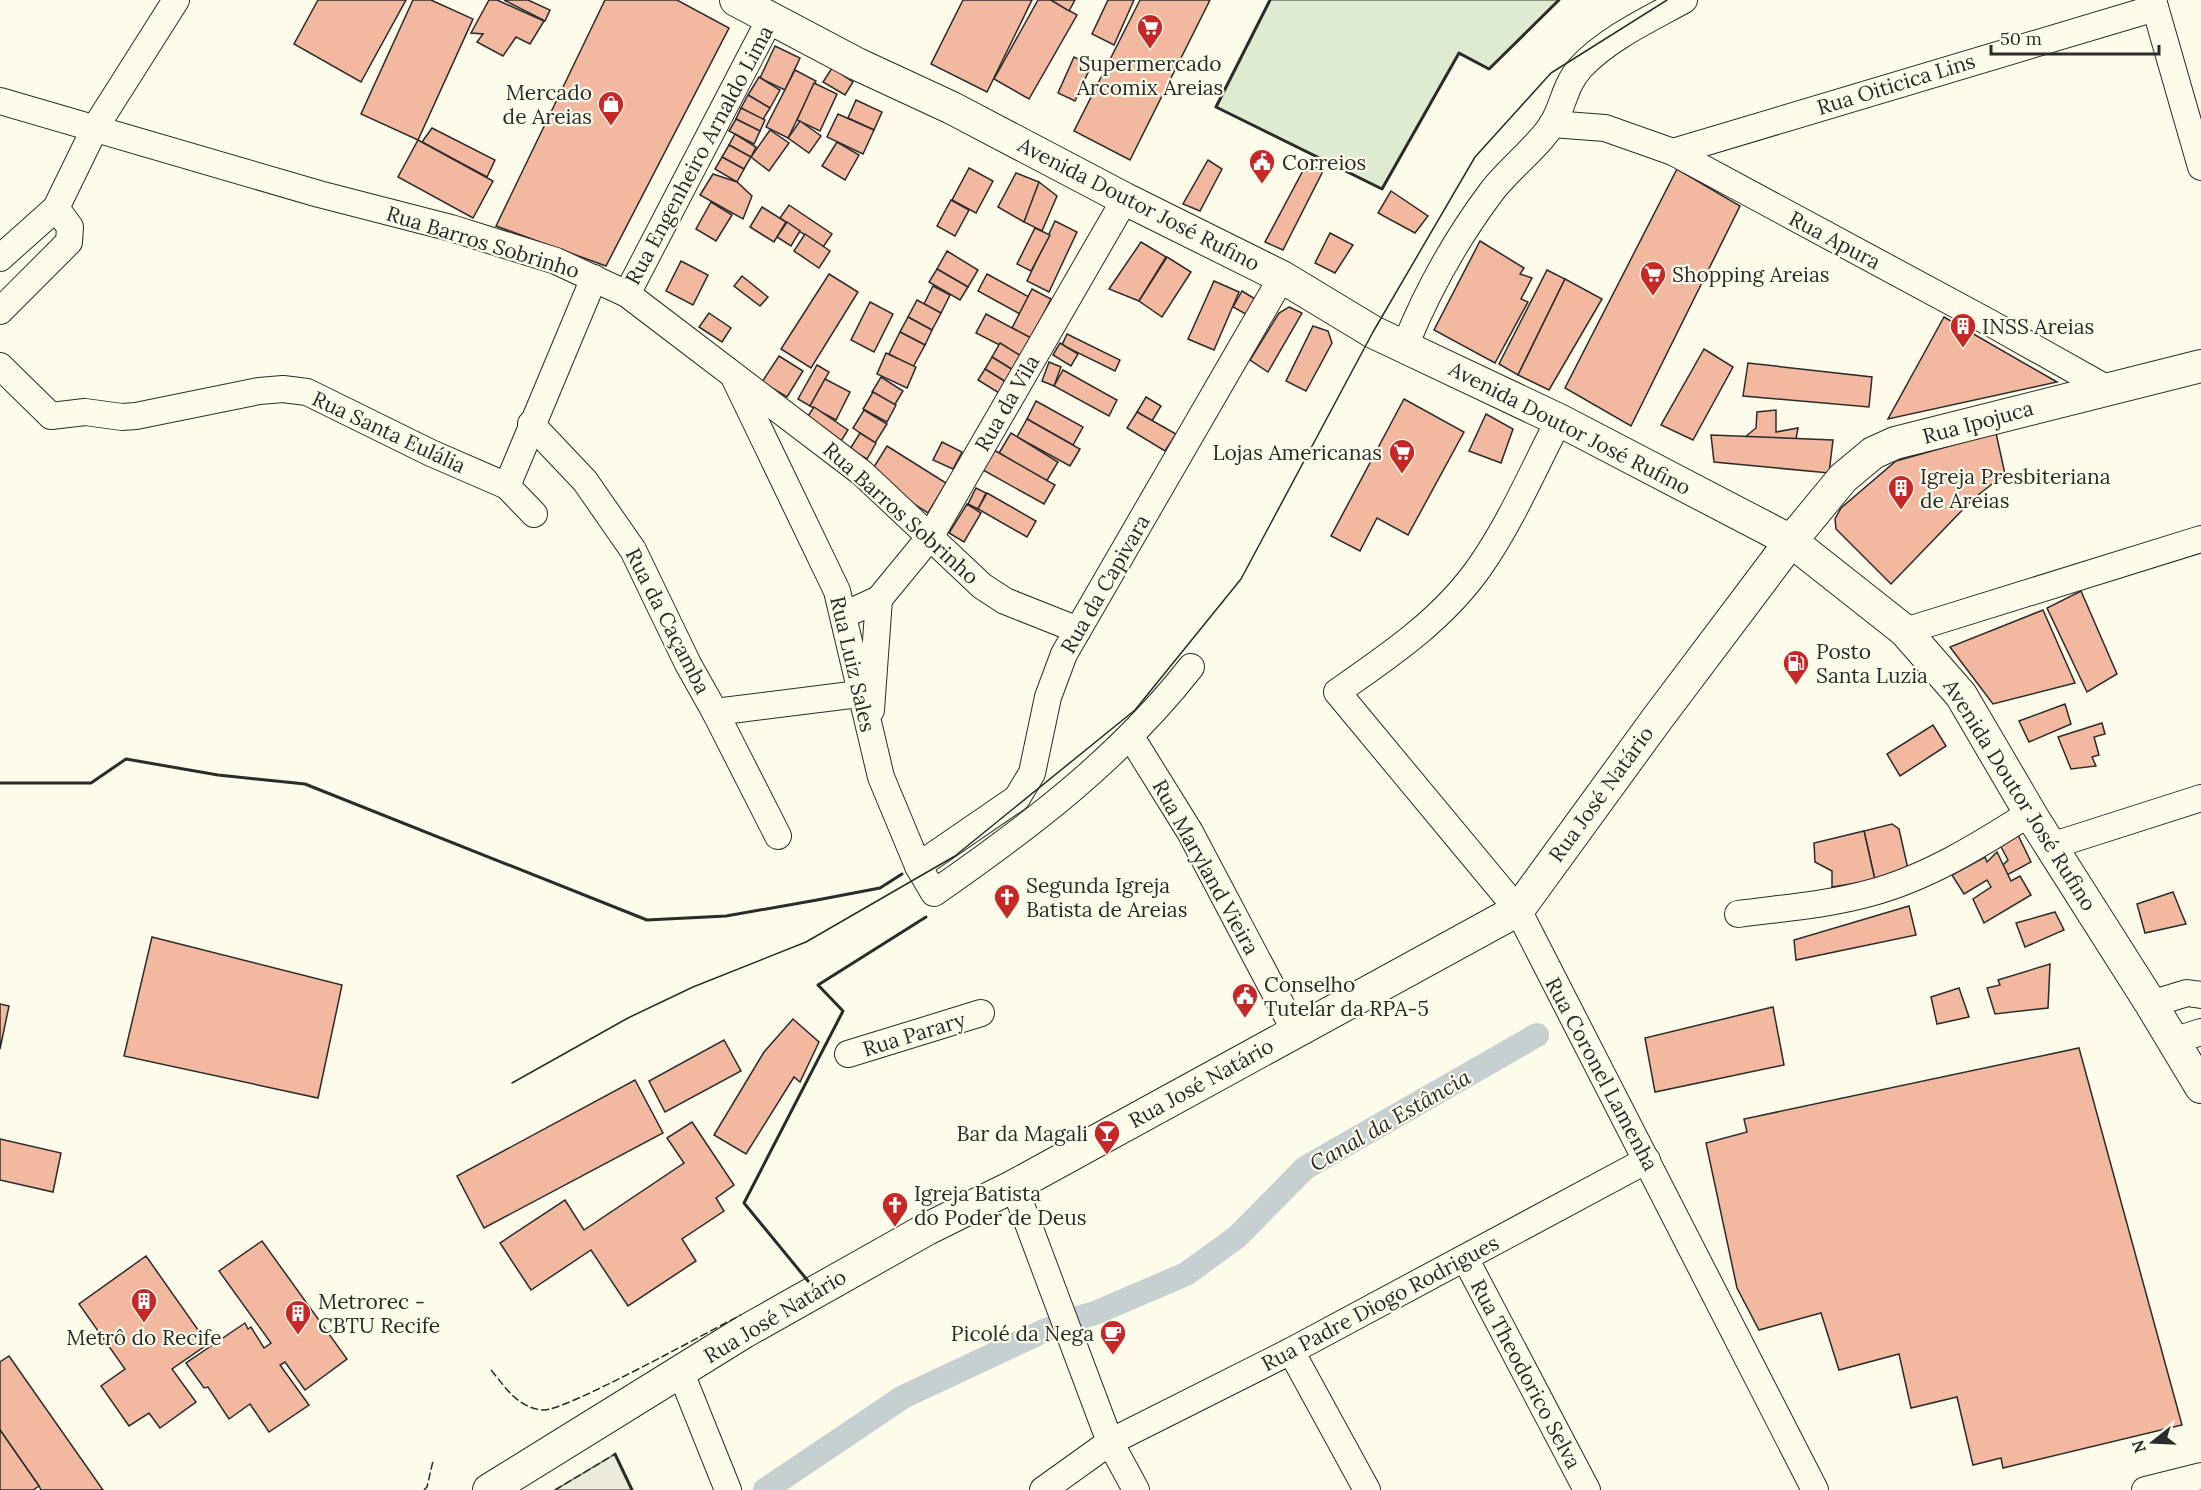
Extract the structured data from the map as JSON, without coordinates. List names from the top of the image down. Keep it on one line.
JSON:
{"streets":{"main road":["Avenida Doutor José Rufino","Rua Ipojuca","Rua José Natário"],"street":["Rua Oiticica Lins","Rua Engenheiro Arnaldo Lima","Rua Apura","Rua Barros Sobrinho","Rua da Vila","Rua Santa Eulália","Rua da Capivara","Rua da Caçamba","Rua Luiz Sales","Rua Maryland Vieira","Rua Parary","Rua Coronel Lamenha","Rua Padre Diogo Rodrigues","Rua Theodorico Selva"]},"crossings":[["Rua Oiticica Lins","Rua Apura"],["Rua Engenheiro Arnaldo Lima","Avenida Doutor José Rufino"],["Rua Engenheiro Arnaldo Lima","Rua Barros Sobrinho"],["Rua Engenheiro Arnaldo Lima","Rua Santa Eulália"],["Rua Engenheiro Arnaldo Lima","Rua da Caçamba"],["Avenida Doutor José Rufino","Rua da Vila"],["Avenida Doutor José Rufino","Rua Ipojuca"],["Avenida Doutor José Rufino","Rua da Capivara"],["Avenida Doutor José Rufino","Rua José Natário"],["Avenida Doutor José Rufino","Rua Coronel Lamenha"],["Rua Apura","Rua Ipojuca"],["Rua Barros Sobrinho","Rua da Vila"],["Rua Barros Sobrinho","Rua da Capivara"],["Rua Barros Sobrinho","Rua Luiz Sales"],["Rua da Vila","Rua Luiz Sales"],["Rua Ipojuca","Rua José Natário"],["Rua da Capivara","Rua Luiz Sales"],["Rua Luiz Sales","Rua Maryland Vieira"],["Rua José Natário","Rua Maryland Vieira"],["Rua José Natário","Rua Coronel Lamenha"],["Rua Coronel Lamenha","Rua Padre Diogo Rodrigues"],["Rua Padre Diogo Rodrigues","Rua Theodorico Selva"]],"water":["Canal da Estância"],"places":{"supermarket":["Supermercado Arcomix Areias","Shopping Areias","Lojas Americanas"],"shop":["Mercado de Areias"],"public building":["Correios","Conselho Tutelar da RPA-5"],"building":["INSS Areias","Igreja Presbiteriana de Areias","Metrô do Recife","Metrorec - CBTU Recife"],"fuel station":["Posto Santa Luzia"],"church":["Segunda Igreja Batista de Areias","Igreja Batista do Poder de Deus"],"bar":["Bar da Magali"],"cafe":["Picolé da Nega"]},"scale_bar":"50 m","north":"left"}
